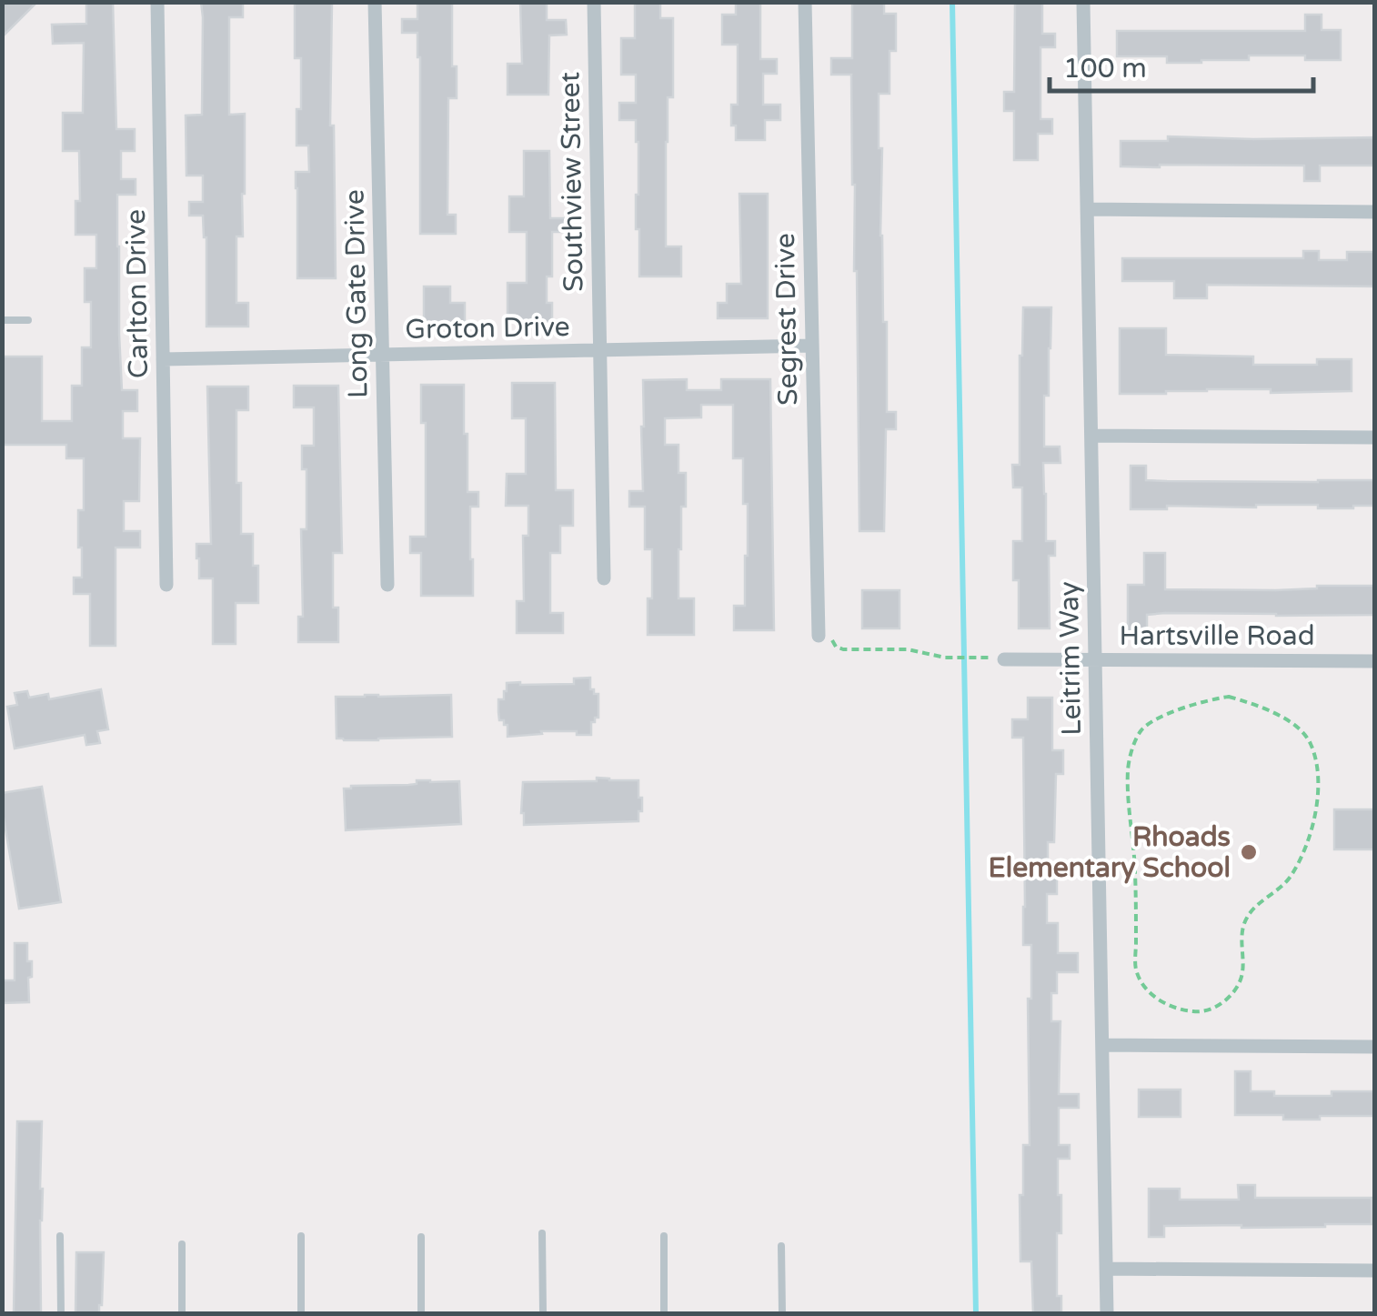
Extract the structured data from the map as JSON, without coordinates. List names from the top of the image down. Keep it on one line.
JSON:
{"streets":{"street":["Southview Street","Carlton Drive","Long Gate Drive","Segrest Drive","Groton Drive","Hartsville Road","Leitrim Way"]},"crossings":[["Southview Street","Groton Drive"],["Carlton Drive","Groton Drive"],["Long Gate Drive","Groton Drive"],["Segrest Drive","Groton Drive"],["Hartsville Road","Leitrim Way"]],"places":["Rhoads Elementary School"],"scale_bar":"100 m"}
